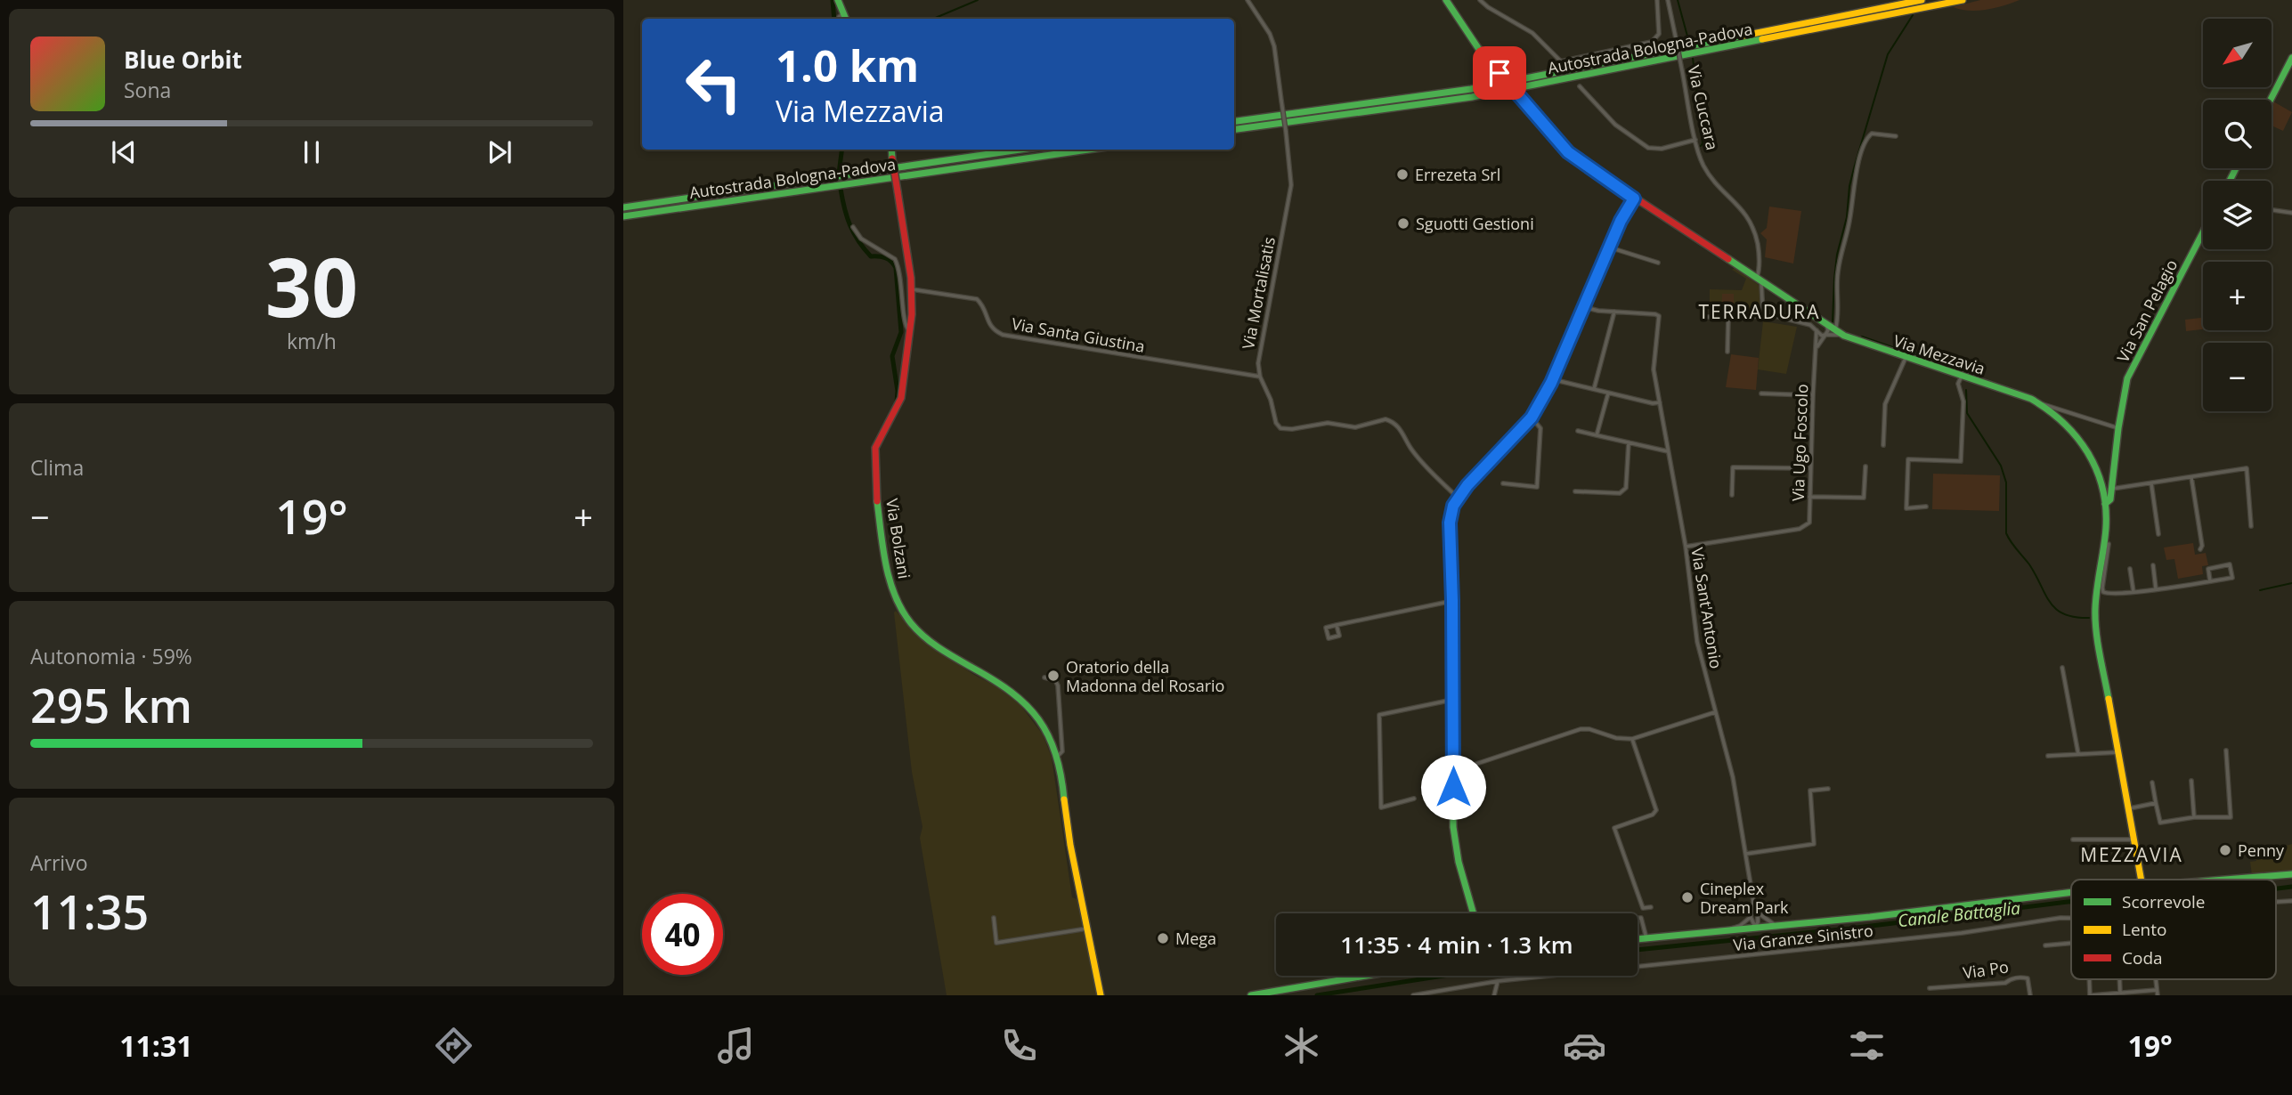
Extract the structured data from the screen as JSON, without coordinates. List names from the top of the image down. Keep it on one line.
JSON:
{"streets":{"main road":["Autostrada Bologna-Padova","Via San Pelagio","Via Mezzavia","Via Bolzani"],"street":["Via Cuccara","Via Mortalisatis","Via Santa Giustina","Via Ugo Foscolo","Via Sant'Antonio","Via Granze Sinistro","Via Po"]},"crossings":[["Via Cuccara","Via Mezzavia"],["Via Mortalisatis","Via Santa Giustina"],["Via San Pelagio","Via Mezzavia"],["Via Santa Giustina","Via Bolzani"],["Via Ugo Foscolo","Via Sant'Antonio"]],"districts":["TERRADURA","MEZZAVIA"],"water":["Canale Battaglia"],"places":["Errezeta Srl","Sguotti Gestioni","Oratorio della Madonna del Rosario","Penny","Cineplex Dream Park","Mega"],"legend":["Scorrevole","Lento","Coda"],"north":"bottom left","page":{"map_buttons":["+","−"],"turn":["1.0 km","Via Mezzavia"],"song":["Blue Orbit","Sona"],"tile":[["30","km/h"],"Clima",["Autonomia · 59%","295 km"],["Arrivo","11:35"]],"heat":["−","19°","+"],"limit":"40","trip":"11:35 · 4 min · 1.3 km","tabs":["11:31","19°"]}}
